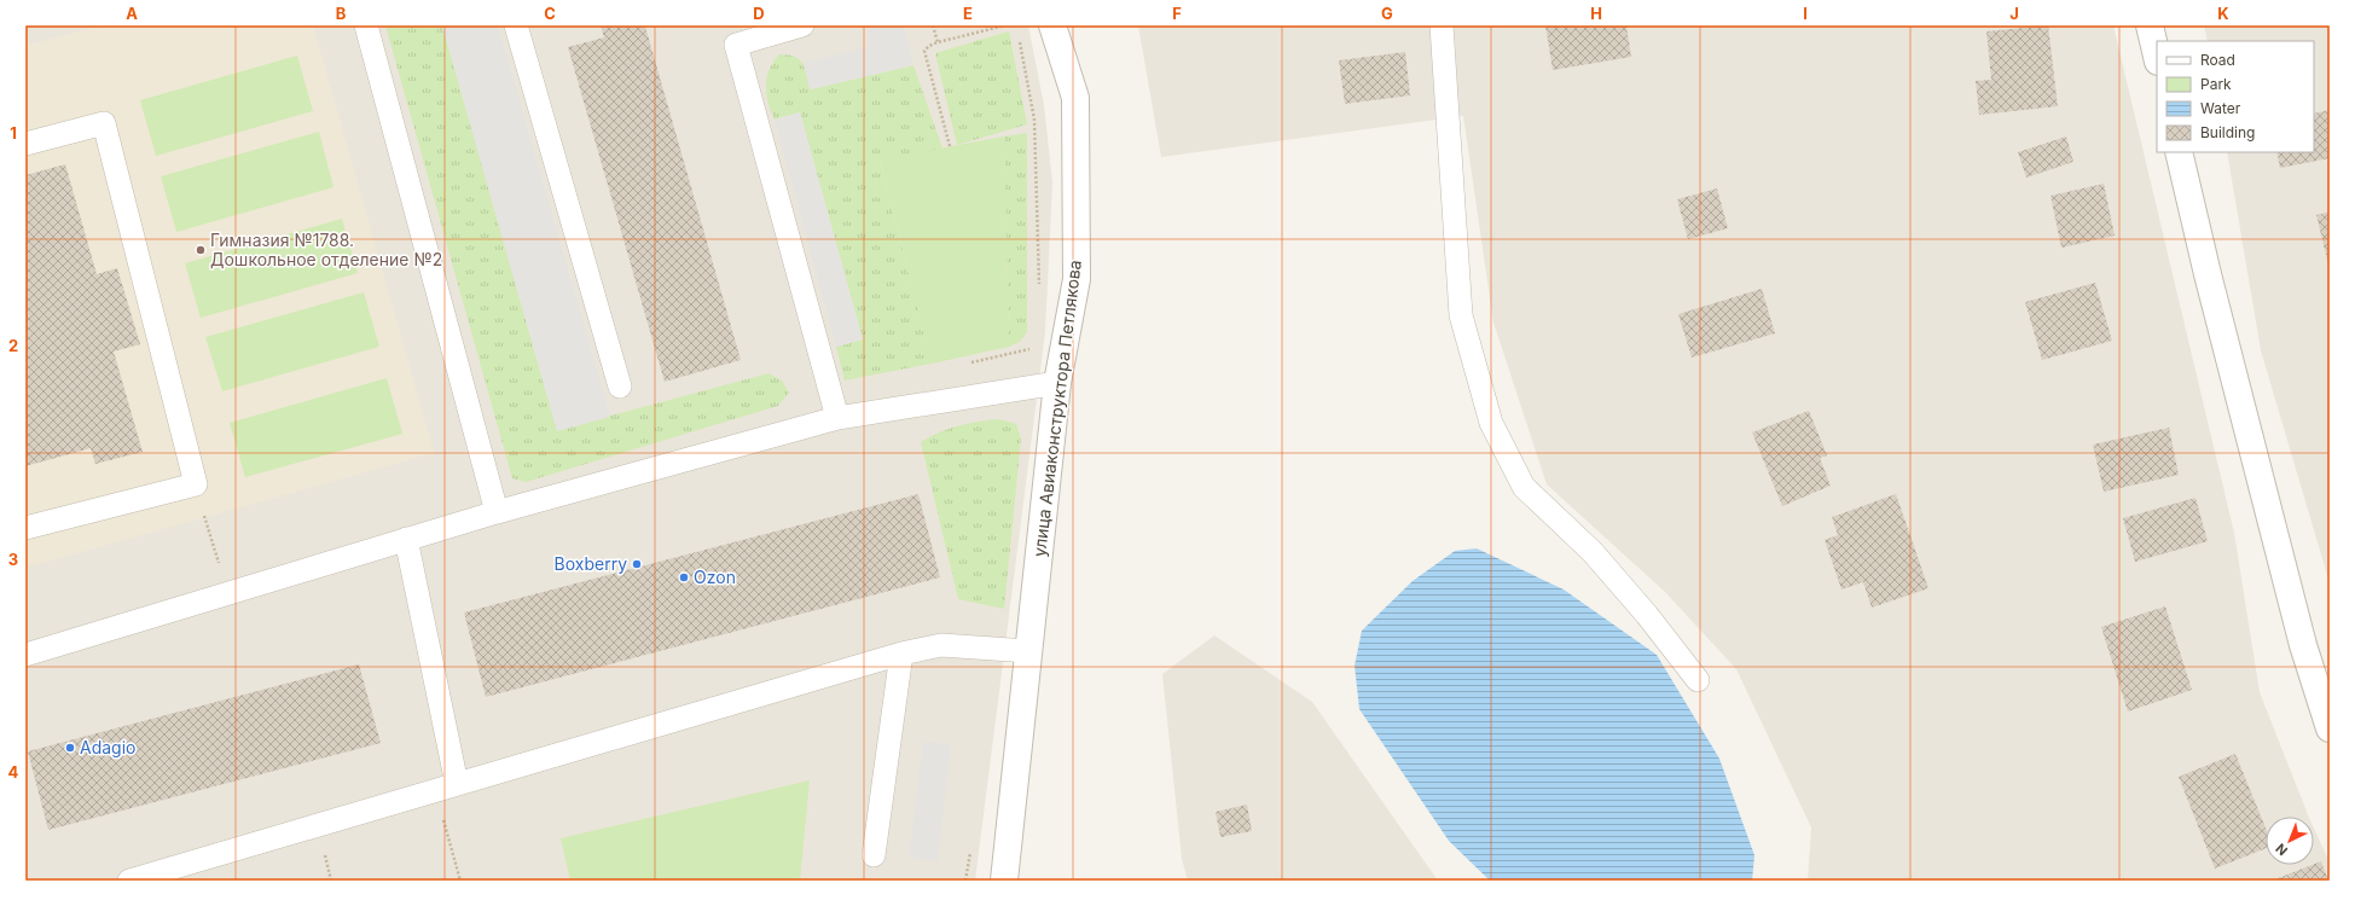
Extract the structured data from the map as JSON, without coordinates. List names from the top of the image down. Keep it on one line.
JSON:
{"streets":{"street":["улица Авиаконструктора Петлякова"]},"places":["Гимназия №1788. Дошкольное отделение №2","Boxberry","Ozon","Adagio"],"legend":["Road","Park","Water","Building"],"north":"bottom left","grid":{"columns":["A","B","C","D","E","F","G","H","I","J","K"],"rows":["1","2","3","4"]}}
